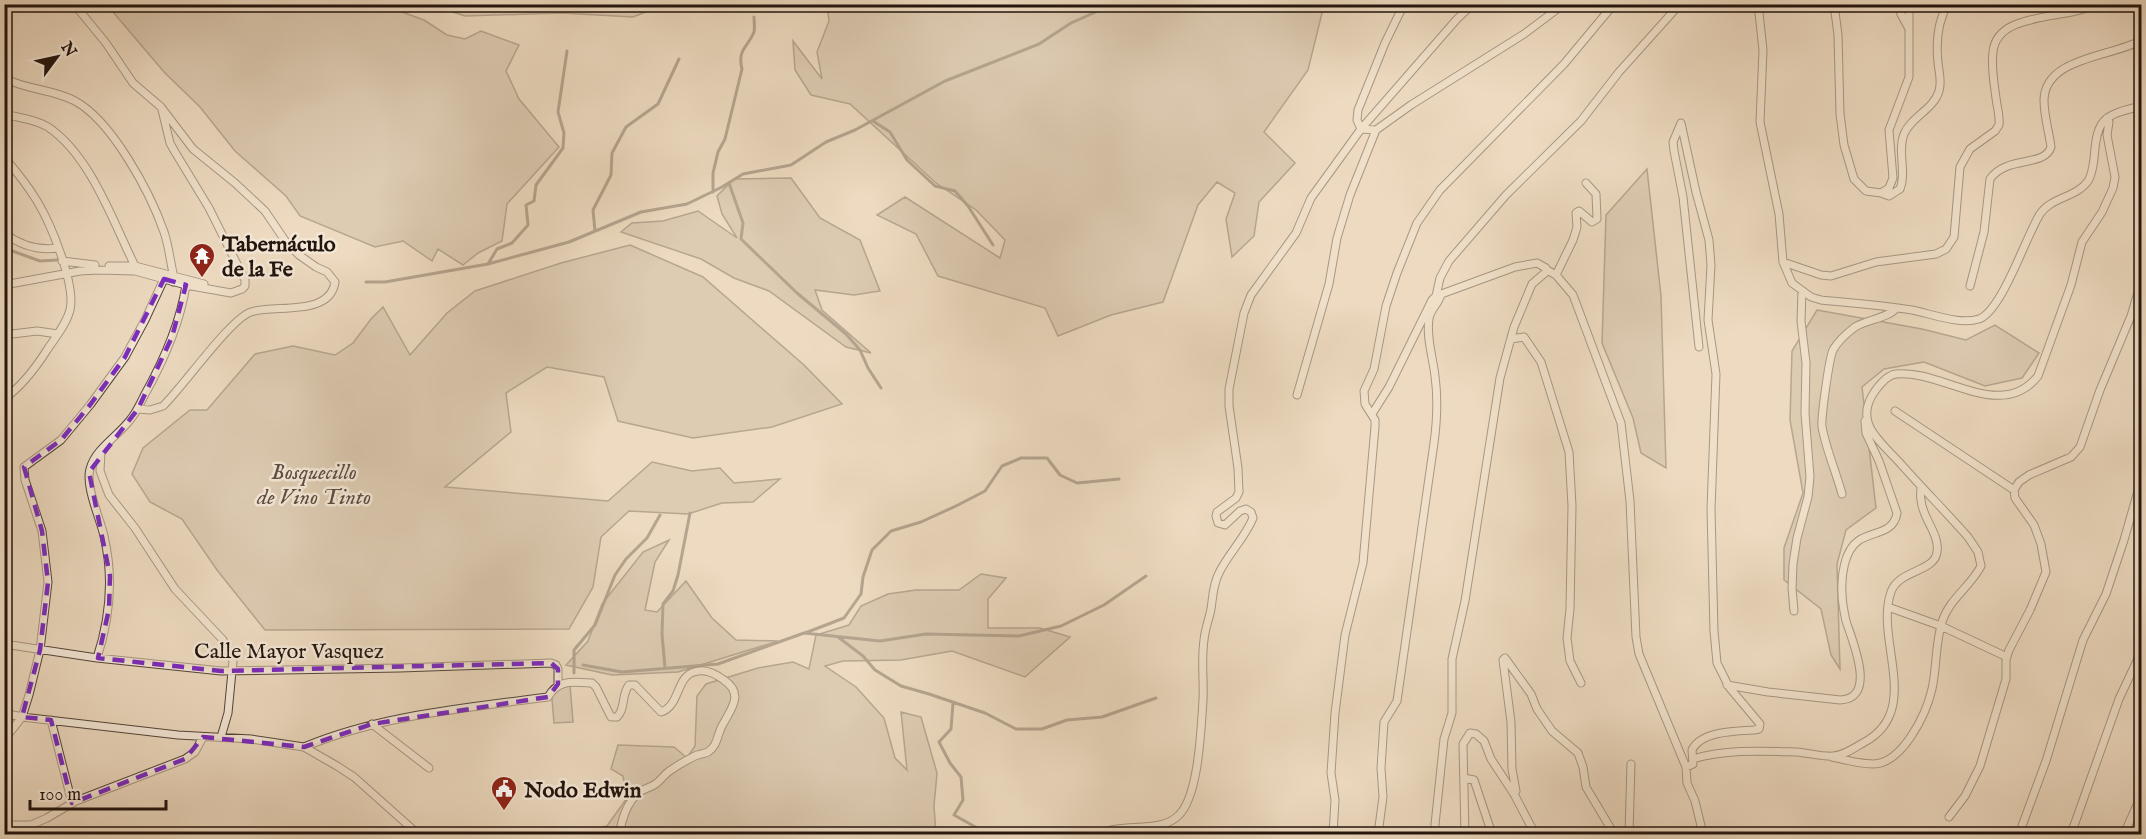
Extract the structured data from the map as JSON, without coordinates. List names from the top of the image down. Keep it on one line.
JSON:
{"streets":{"street":["Calle Mayor Vasquez"]},"parks":["Bosquecillo de Vino Tinto"],"places":{"temple":["Tabernáculo de la Fe"],"public building":["Nodo Edwin"]},"scale_bar":"100 m","north":"top right"}
